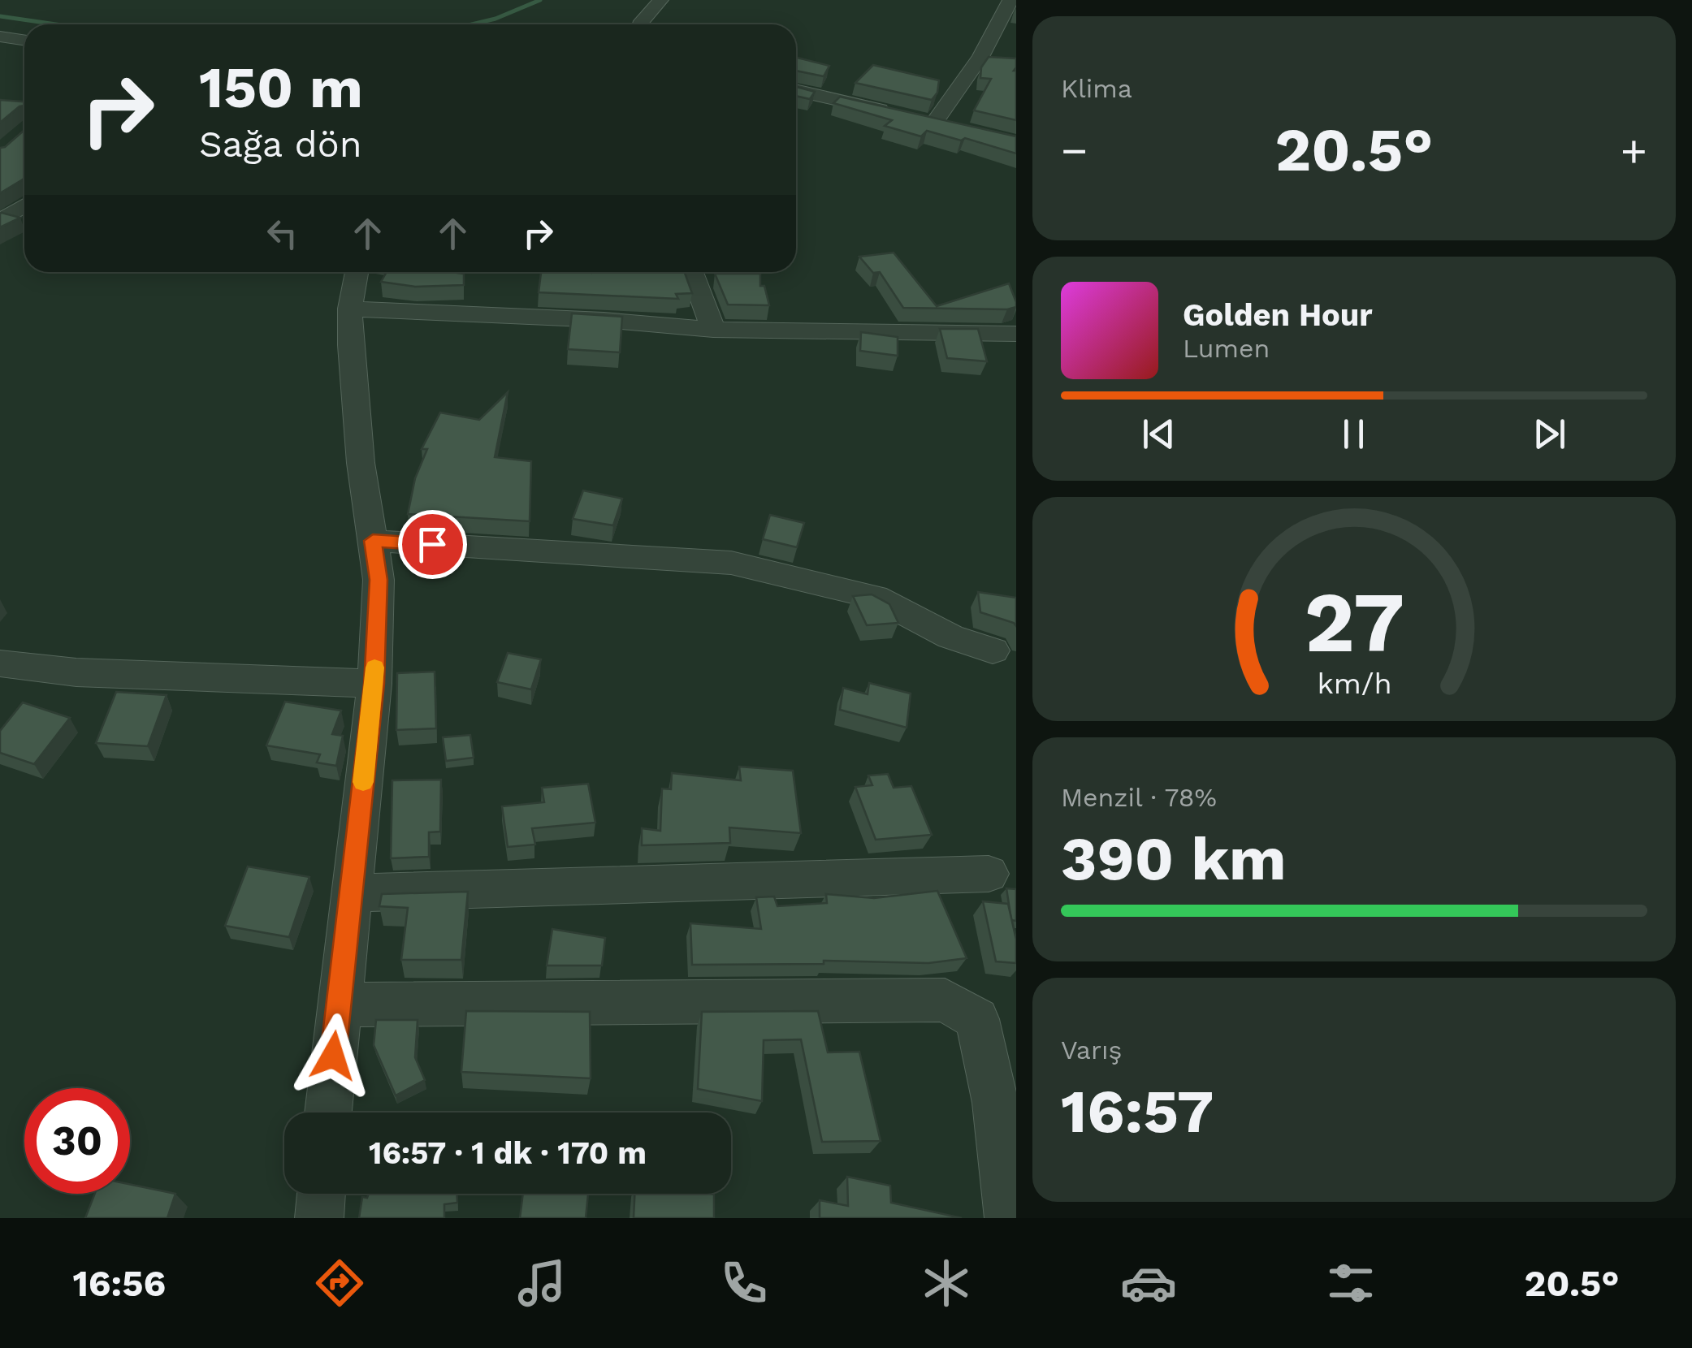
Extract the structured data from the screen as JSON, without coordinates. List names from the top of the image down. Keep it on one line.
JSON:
{"page":{"tile":["Klima",["Menzil · 78%","390 km"],["Varış","16:57"]],"turn":["150 m","Sağa dön"],"heat":["−","20.5°","+"],"song":["Golden Hour","Lumen"],"limit":"30","trip":"16:57 · 1 dk · 170 m","tabs":["16:56","20.5°"],"gauge":["27","km/h"]}}
